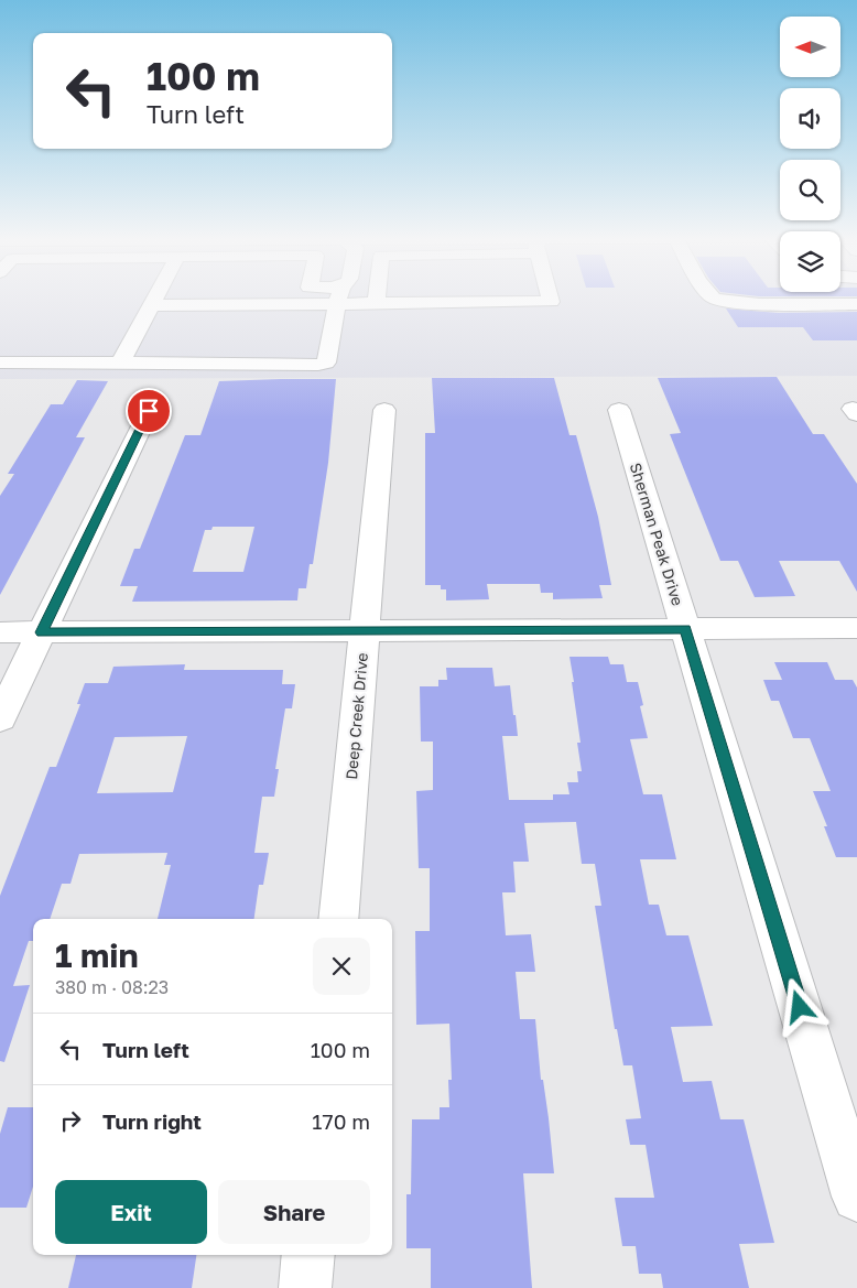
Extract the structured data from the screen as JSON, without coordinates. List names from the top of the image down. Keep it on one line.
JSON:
{"streets":{"street":["Sherman Peak Drive","Deep Creek Drive"]},"north":"left","page":{"turn":["100 m","Turn left"],"heading":["1 min","380 m · 08:23"],"list":[{"name":"Turn left","value":"100 m"},{"name":"Turn right","value":"170 m"}],"buttons":["Exit","Share"]}}
